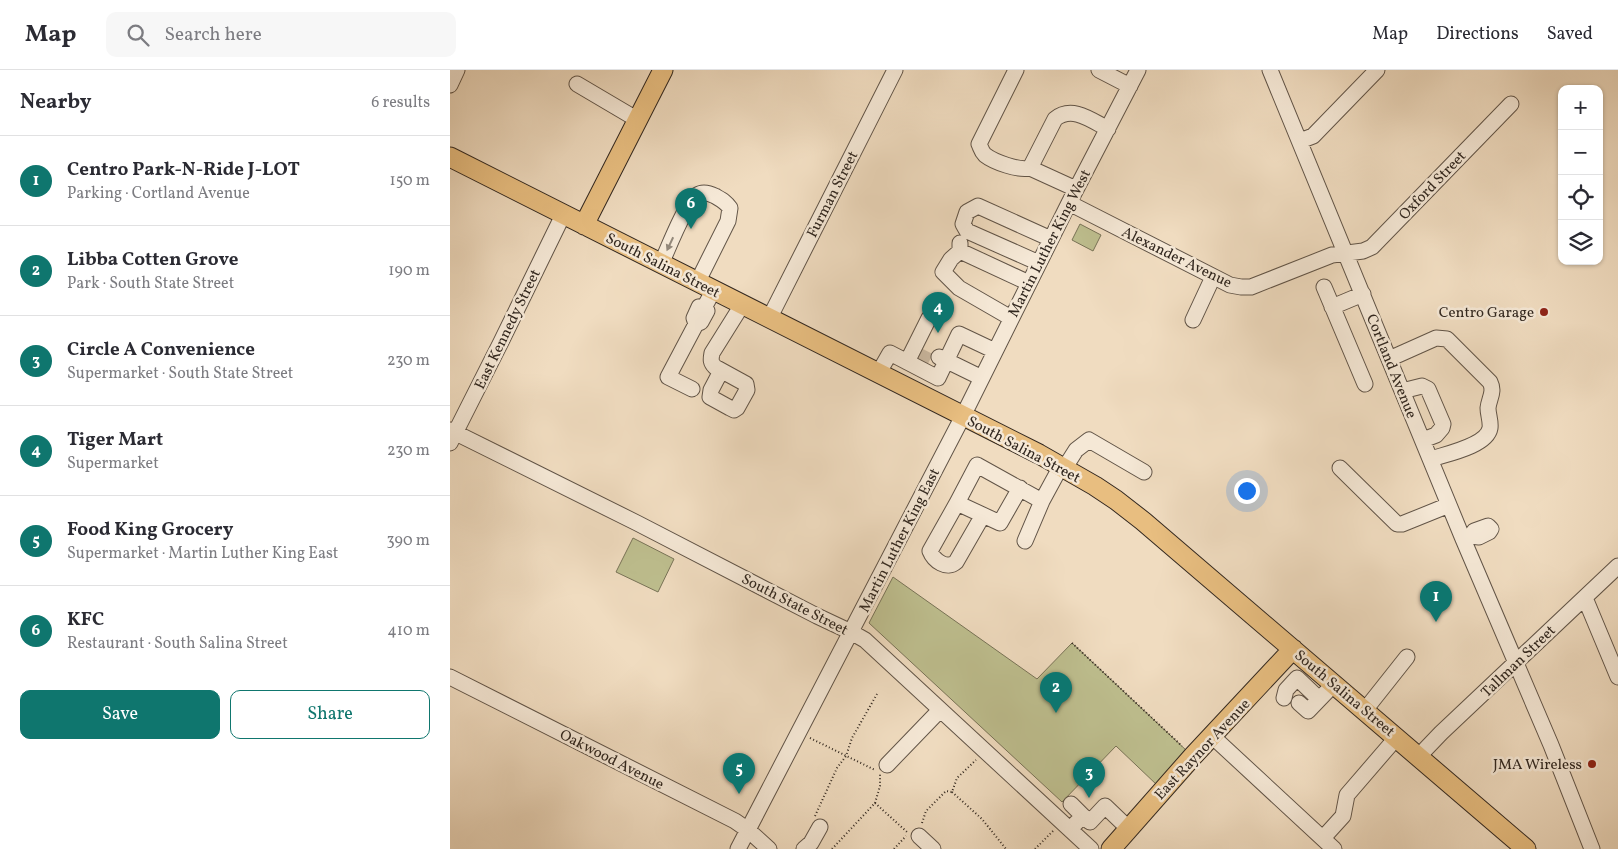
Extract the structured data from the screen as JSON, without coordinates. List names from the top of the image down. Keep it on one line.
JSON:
{"streets":{"main road":["South Salina Street","East Raynor Avenue"],"street":["Oxford Street","Furman Street","Martin Luther King West","Alexander Avenue","East Kennedy Street","Cortland Avenue","Martin Luther King East","South State Street","Tallman Street","Oakwood Avenue"]},"crossings":[["Oxford Street","Alexander Avenue"],["Oxford Street","Cortland Avenue"],["Furman Street","South Salina Street"],["Martin Luther King West","Alexander Avenue"],["Martin Luther King West","South Salina Street"],["Martin Luther King West","Martin Luther King East"],["Alexander Avenue","Cortland Avenue"],["South Salina Street","East Kennedy Street"],["South Salina Street","Martin Luther King East"],["South Salina Street","Tallman Street"],["South Salina Street","East Raynor Avenue"],["East Kennedy Street","South State Street"],["Cortland Avenue","Tallman Street"],["Martin Luther King East","South State Street"],["Martin Luther King East","Oakwood Avenue"]],"places":["Centro Garage","JMA Wireless"],"page":{"header":"Map","search":"Search here","nav":["Map","Directions","Saved"],"heading":["Nearby","6 results"],"map_buttons":["+","−"],"list":[{"mark":"1","name":"Centro Park-N-Ride J-LOT","note":"Parking · Cortland Avenue","value":"150 m"},{"mark":"2","name":"Libba Cotten Grove","note":"Park · South State Street","value":"190 m"},{"mark":"3","name":"Circle A Convenience","note":"Supermarket · South State Street","value":"230 m"},{"mark":"4","name":"Tiger Mart","note":"Supermarket","value":"230 m"},{"mark":"5","name":"Food King Grocery","note":"Supermarket · Martin Luther King East","value":"390 m"},{"mark":"6","name":"KFC","note":"Restaurant · South Salina Street","value":"410 m"}],"pins":["6","4","1","2","5","3"],"buttons":["Save","Share"]}}
